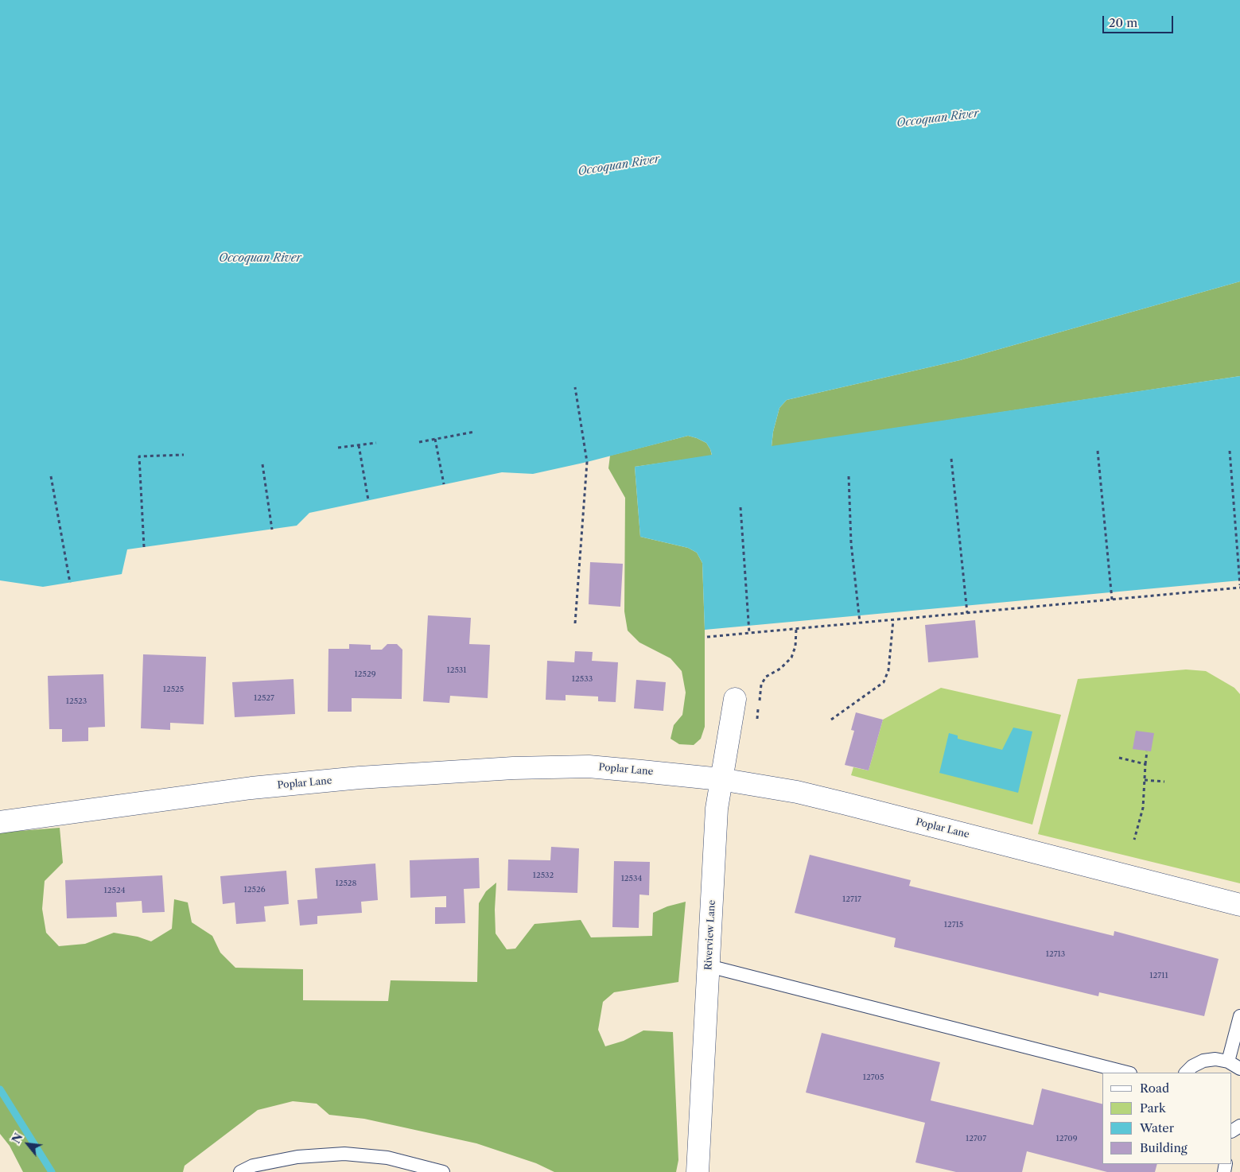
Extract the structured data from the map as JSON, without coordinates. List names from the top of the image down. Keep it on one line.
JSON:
{"streets":{"street":["Poplar Lane","Riverview Lane"]},"crossings":[["Poplar Lane","Riverview Lane"]],"water":["Occoquan River"],"house_numbers":["12531","12529","12533","12525","12527","12523","12532","12534","12528","12526","12524","12717","12715","12713","12711","12705","12707","12709"],"legend":["Road","Park","Water","Building"],"scale_bar":"20 m","north":"top left"}
